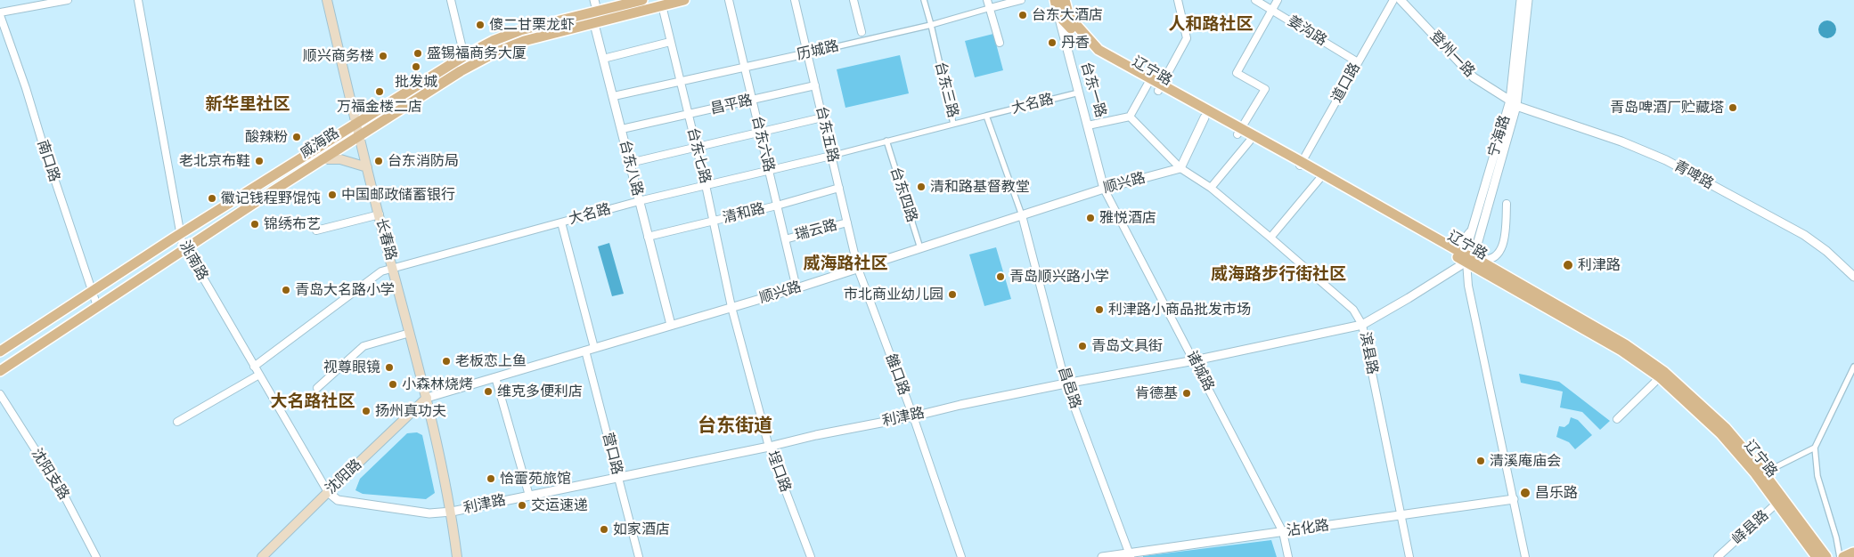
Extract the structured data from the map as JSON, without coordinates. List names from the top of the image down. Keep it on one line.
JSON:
{"streets":{"main road":["辽宁路","台东一路","威海路","长春路","沈阳路"],"street":["姜沟路","历城路","登州一路","道口路","台东三路","大名路","昌平路","台东五路","宁海路","台东六路","台东七路","南口路","台东八路","青啤路","顺兴路","台东四路","清和路","瑞云路","洮南路","滨县路","诸城路","雒口路","昌邑路","利津路","营口路","埕口路","沈阳支路","峄县路","沾化路"]},"crossings":[["姜沟路","道口路"],["历城路","台东三路"],["历城路","台东五路"],["历城路","台东六路"],["历城路","台东七路"],["历城路","台东八路"],["登州一路","宁海路"],["登州一路","青啤路"],["辽宁路","道口路"],["辽宁路","台东一路"],["辽宁路","宁海路"],["辽宁路","利津路"],["辽宁路","峄县路"],["台东三路","大名路"],["台东一路","大名路"],["台东一路","顺兴路"],["台东一路","诸城路"],["大名路","台东五路"],["大名路","台东六路"],["大名路","台东七路"],["大名路","台东八路"],["大名路","台东四路"],["大名路","长春路"],["大名路","洮南路"],["昌平路","台东五路"],["昌平路","台东六路"],["昌平路","台东七路"],["昌平路","台东八路"],["台东五路","顺兴路"],["台东五路","清和路"],["台东五路","瑞云路"],["台东五路","雒口路"],["宁海路","青啤路"],["宁海路","利津路"],["威海路","台东七路"],["威海路","南口路"],["威海路","台东八路"],["威海路","长春路"],["威海路","洮南路"],["台东六路","顺兴路"],["台东六路","清和路"],["台东六路","瑞云路"],["台东七路","顺兴路"],["台东七路","清和路"],["台东七路","埕口路"],["台东八路","顺兴路"],["台东八路","清和路"],["顺兴路","台东四路"],["顺兴路","长春路"],["顺兴路","滨县路"],["顺兴路","诸城路"],["顺兴路","雒口路"],["顺兴路","昌邑路"],["顺兴路","营口路"],["顺兴路","埕口路"],["顺兴路","沈阳路"],["长春路","利津路"],["长春路","沈阳路"],["洮南路","利津路"],["洮南路","沈阳路"],["滨县路","利津路"],["滨县路","沾化路"],["诸城路","利津路"],["诸城路","沾化路"],["雒口路","利津路"],["昌邑路","利津路"],["昌邑路","沾化路"],["利津路","营口路"],["利津路","埕口路"],["利津路","沈阳路"]],"districts":["人和路社区","新华里社区","威海路社区","威海路步行街社区","大名路社区","台东街道"],"places":["台东大酒店","傻二甘栗龙虾","丹香","盛锡福商务大厦","顺兴商务楼","批发城","万福金楼二店","青岛啤酒厂贮藏塔","酸辣粉","老北京布鞋","台东消防局","清和路基督教堂","中国邮政储蓄银行","徽记钱程野馄饨","雅悦酒店","锦绣布艺","利津路","青岛顺兴路小学","青岛大名路小学","市北商业幼儿园","利津路小商品批发市场","青岛文具街","老板恋上鱼","视尊眼镜","小森林烧烤","维克多便利店","肯德基","扬州真功夫","清溪庵庙会","恰蕾苑旅馆","昌乐路","交运速递","如家酒店"]}
